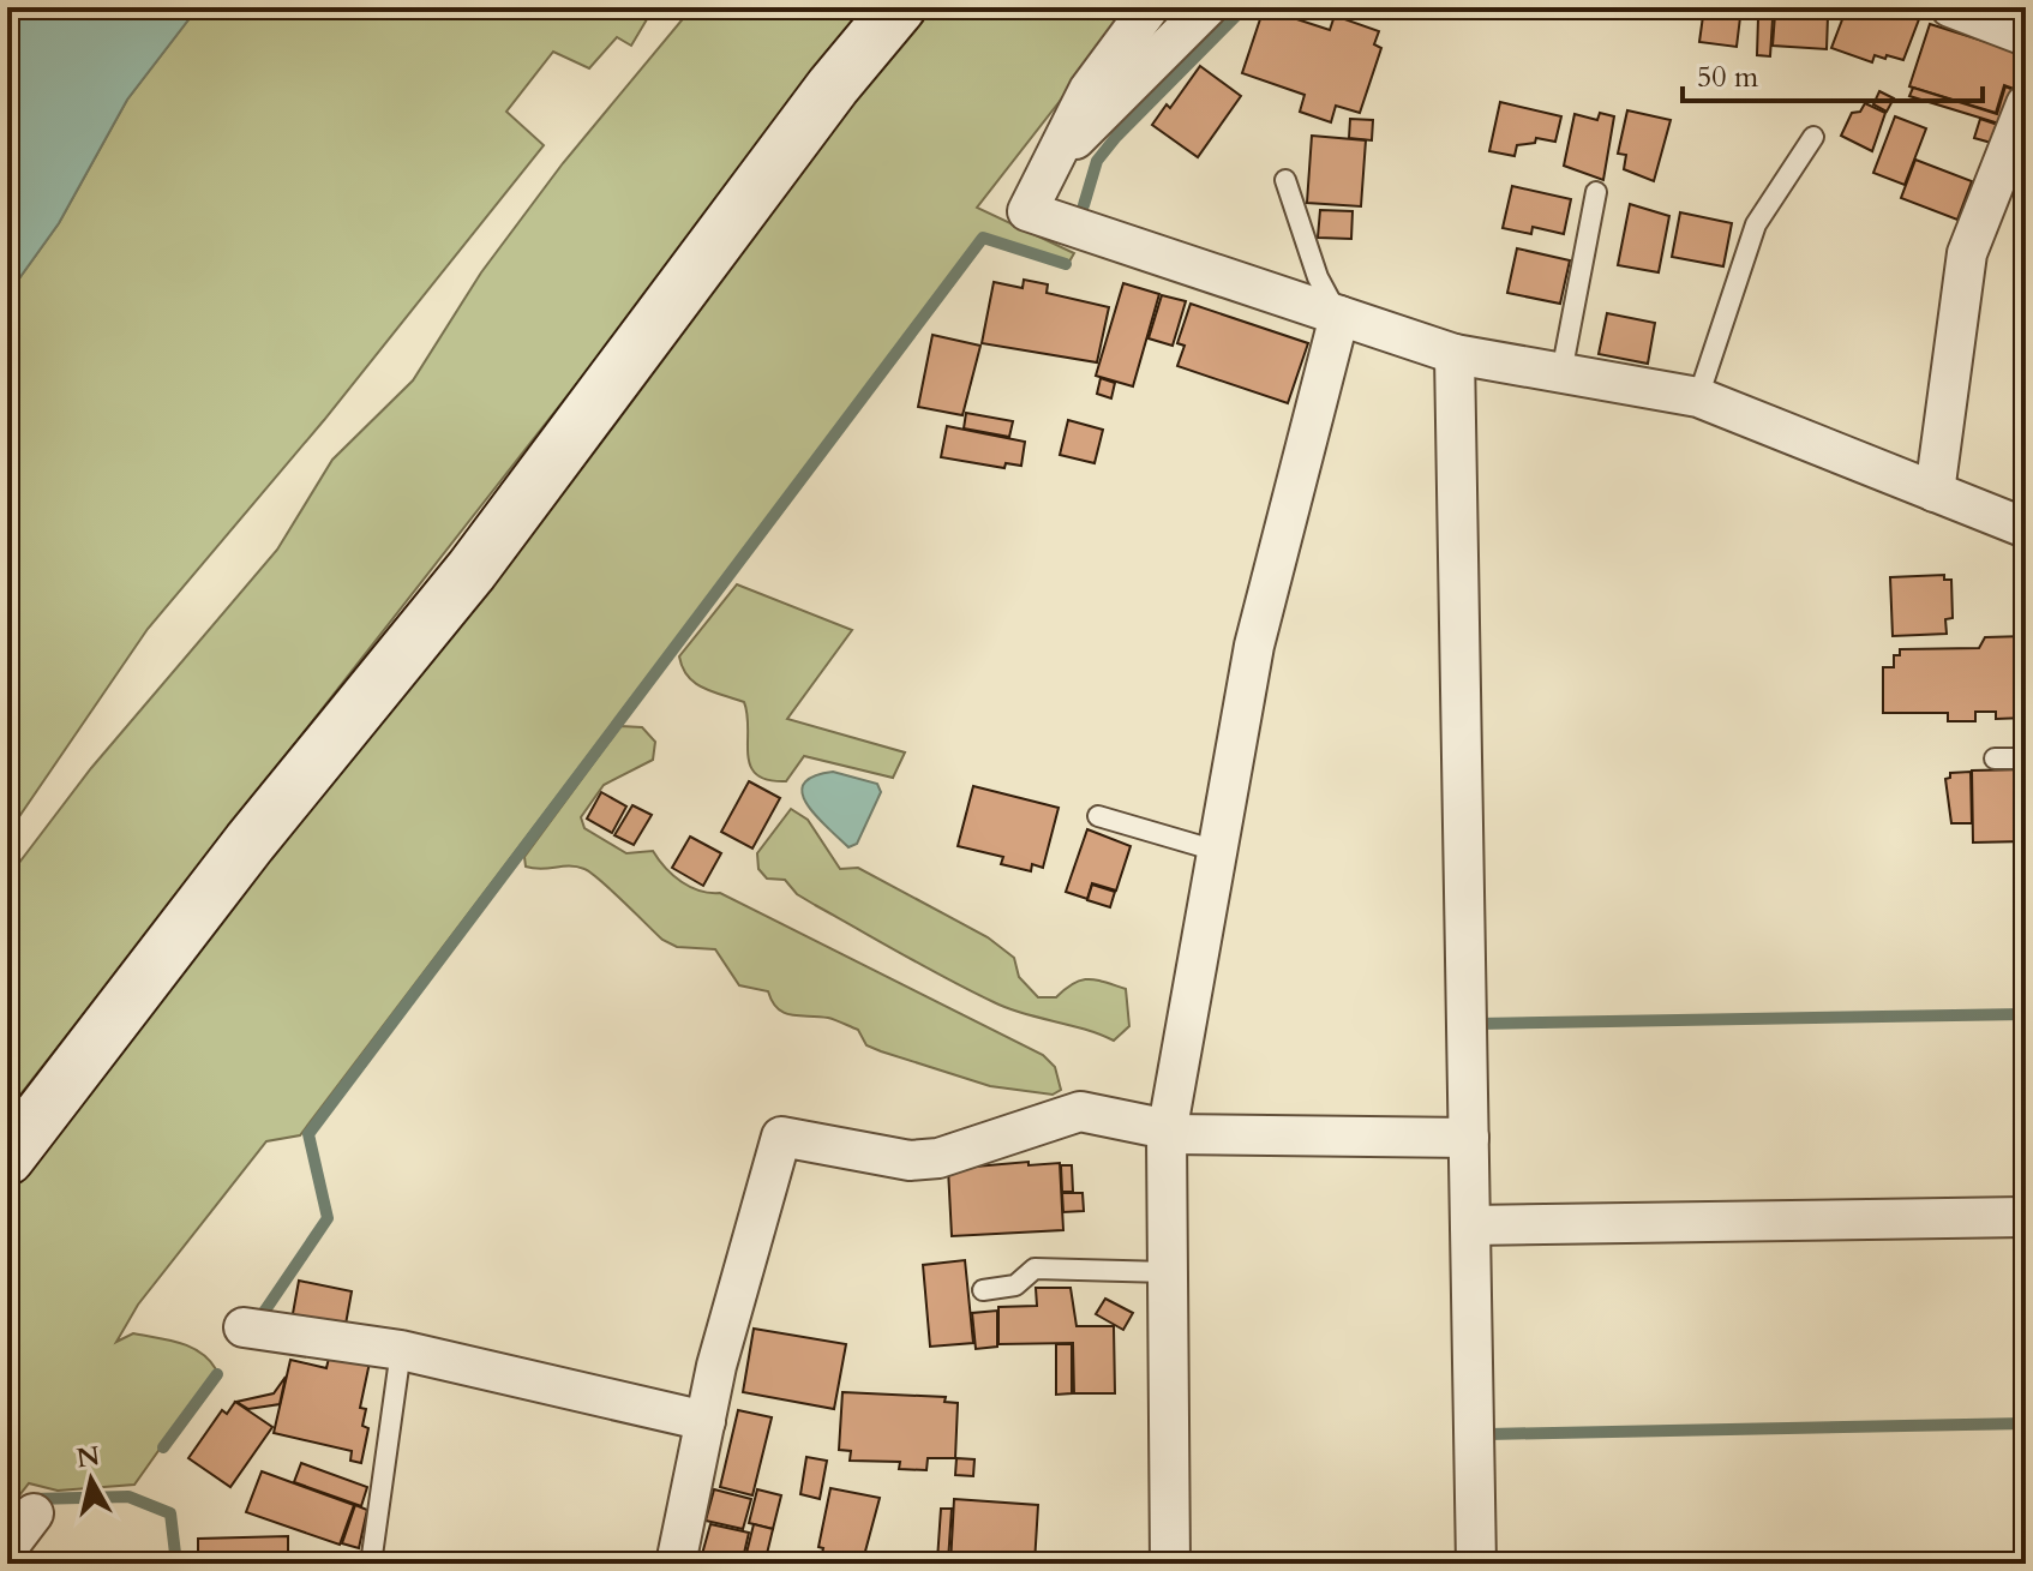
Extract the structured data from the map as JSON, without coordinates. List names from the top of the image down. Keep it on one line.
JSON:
{"scale_bar":"50 m","north":"top"}
